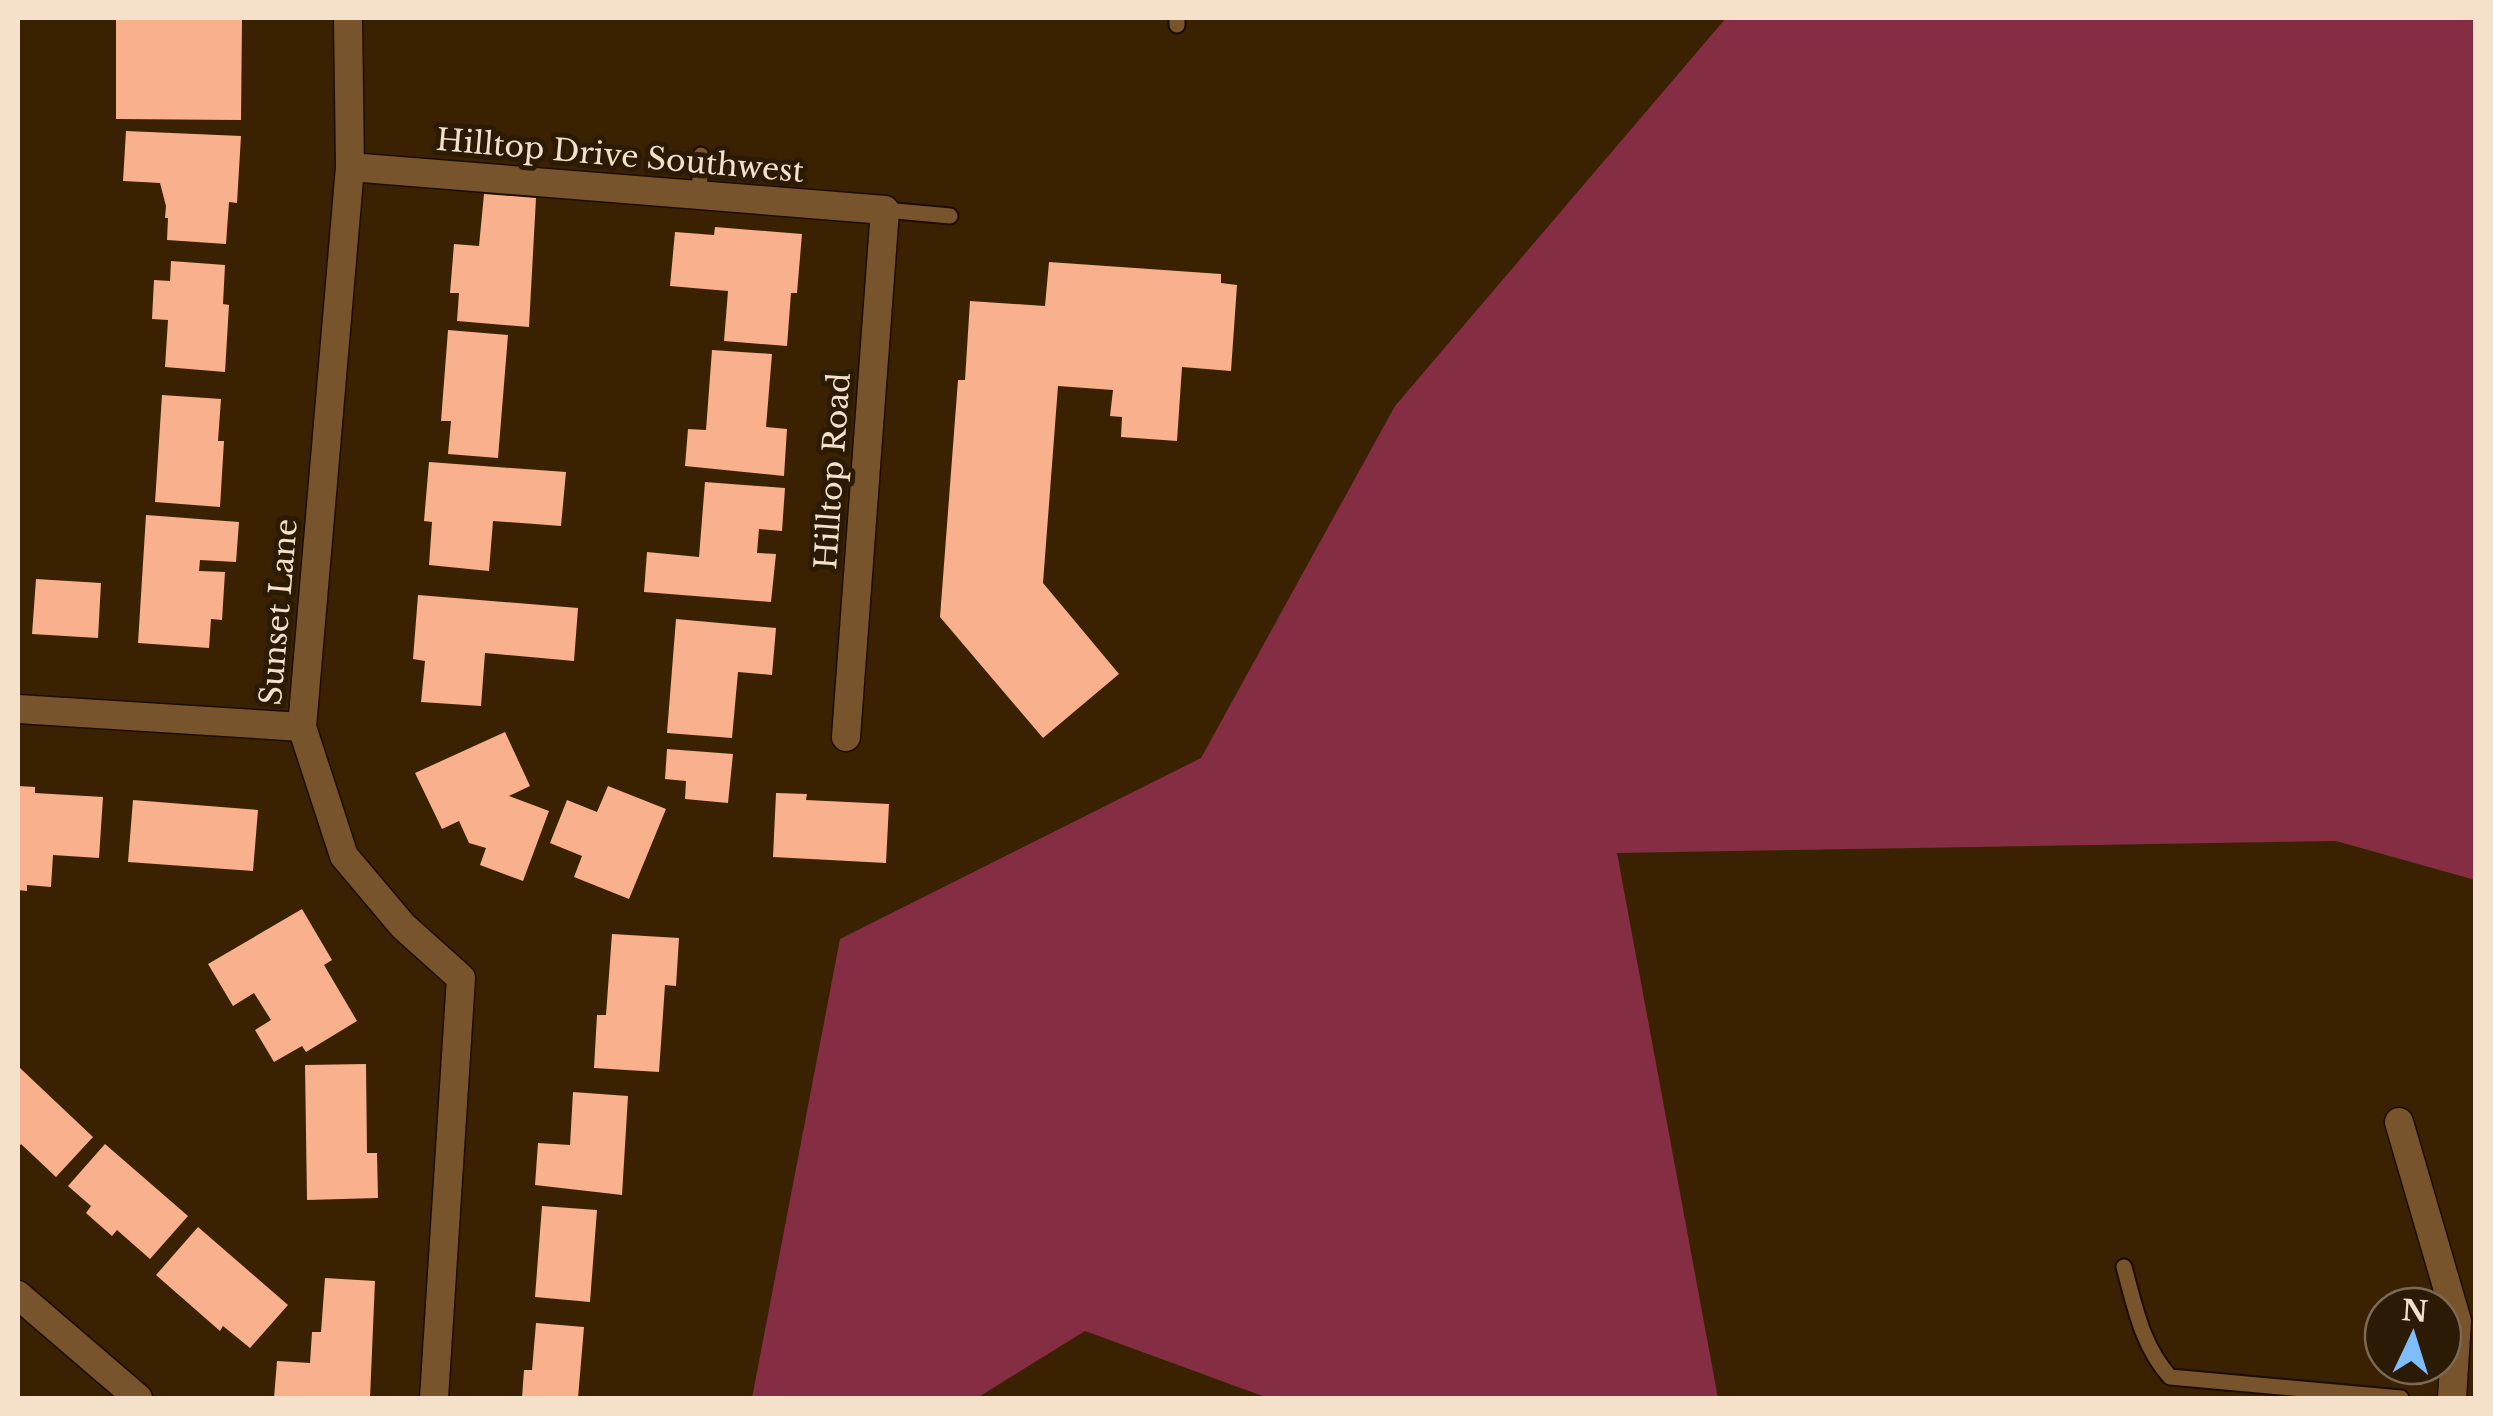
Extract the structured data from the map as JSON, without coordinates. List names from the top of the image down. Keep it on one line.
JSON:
{"streets":{"street":["Hilltop Drive Southwest","Hilltop Road","Sunset Lane"]},"crossings":[["Hilltop Drive Southwest","Hilltop Road"],["Hilltop Drive Southwest","Sunset Lane"]],"north":"top"}
